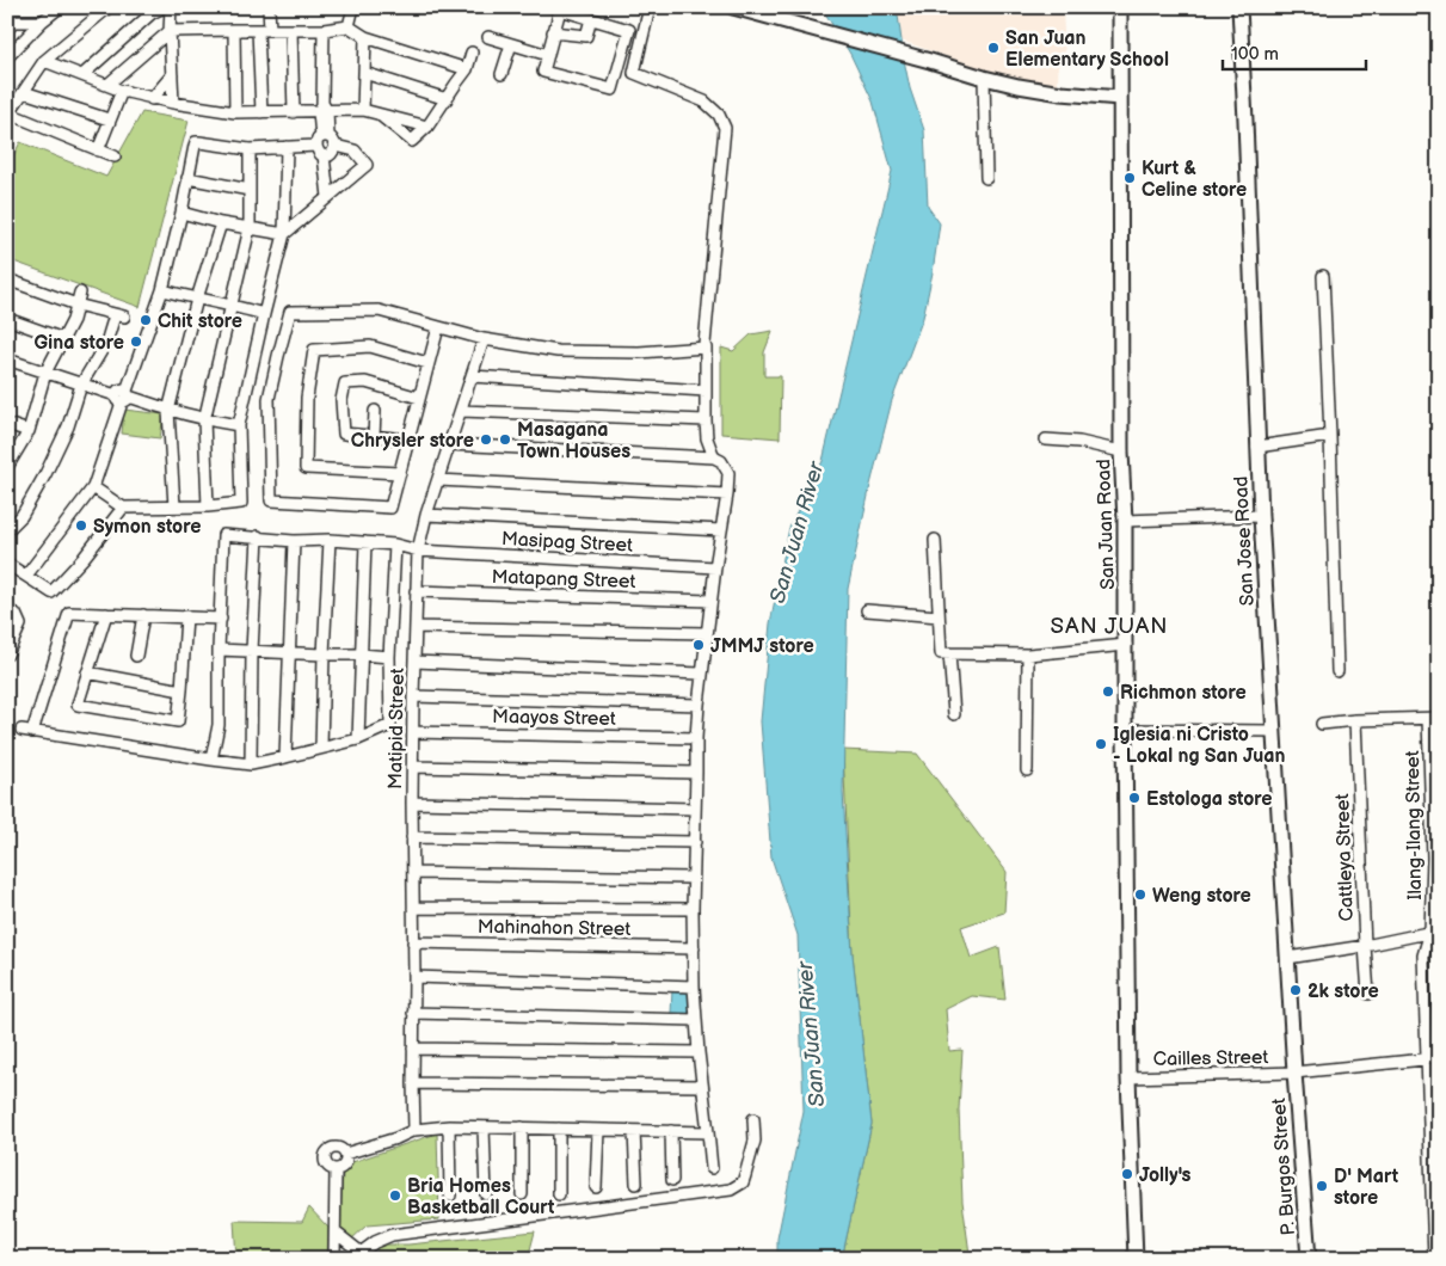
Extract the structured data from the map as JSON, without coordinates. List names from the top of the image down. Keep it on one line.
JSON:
{"streets":{"main road":["San Juan Road","San Jose Road","P. Burgos Street"],"street":["Masipag Street","Matapang Street","Maayos Street","Matipid Street","Ilang-Ilang Street","Cattleya Street","Mahinahon Street","Cailles Street"]},"crossings":[["San Juan Road","Cailles Street"],["Masipag Street","Matipid Street"],["San Jose Road","Cailles Street"],["San Jose Road","P. Burgos Street"],["Matapang Street","Matipid Street"],["Maayos Street","Matipid Street"],["Matipid Street","Mahinahon Street"],["Ilang-Ilang Street","Cailles Street"],["Cailles Street","P. Burgos Street"]],"districts":["SAN JUAN"],"water":["San Juan River"],"places":["San Juan Elementary School","Kurt & Celine store","Chit store","Gina store","Chrysler store","Masagana Town Houses","Symon store","JMMJ store","Richmon store","Iglesia ni Cristo - Lokal ng San Juan","Estologa store","Weng store","2k store","Jolly's","D' Mart store","Bria Homes Basketball Court"],"scale_bar":"100 m"}
